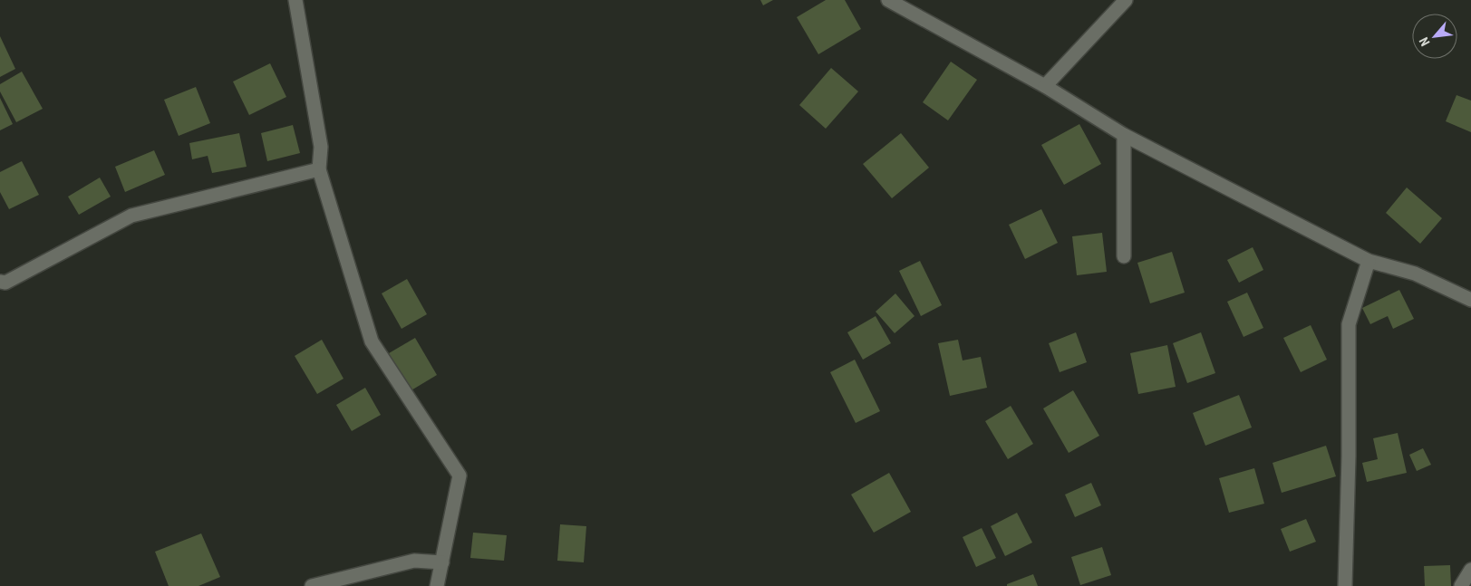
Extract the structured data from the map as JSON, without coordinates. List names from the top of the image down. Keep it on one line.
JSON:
{"north":"bottom left"}
